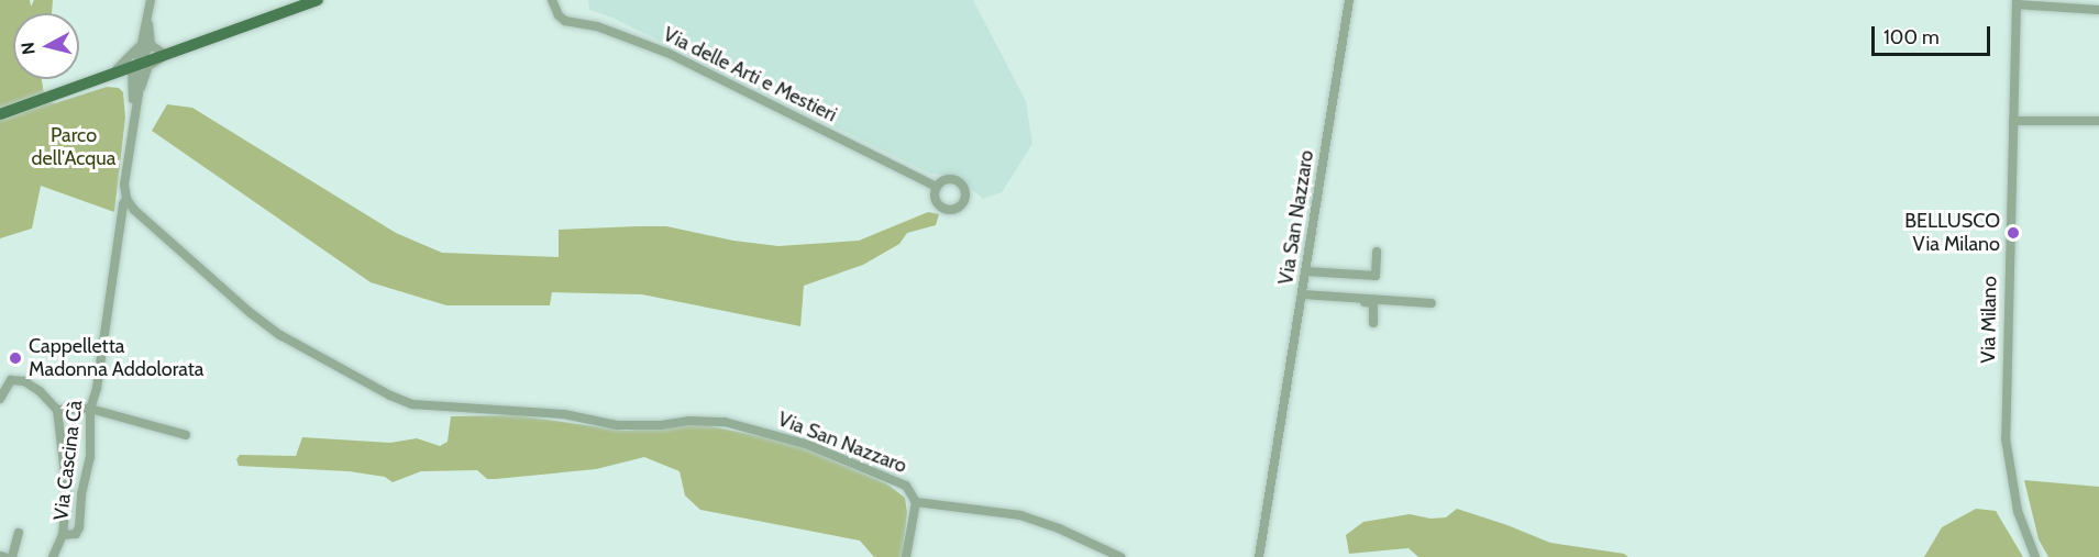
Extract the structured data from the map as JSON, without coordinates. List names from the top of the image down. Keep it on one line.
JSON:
{"streets":{"street":["Via delle Arti e Mestieri","Via San Nazzaro","Via Milano","Via Cascina Cà"]},"crossings":[["Via San Nazzaro","Via Cascina Cà"]],"parks":["Parco dell'Acqua"],"places":["BELLUSCO Via Milano","Cappelletta Madonna Addolorata"],"scale_bar":"100 m","north":"left"}
